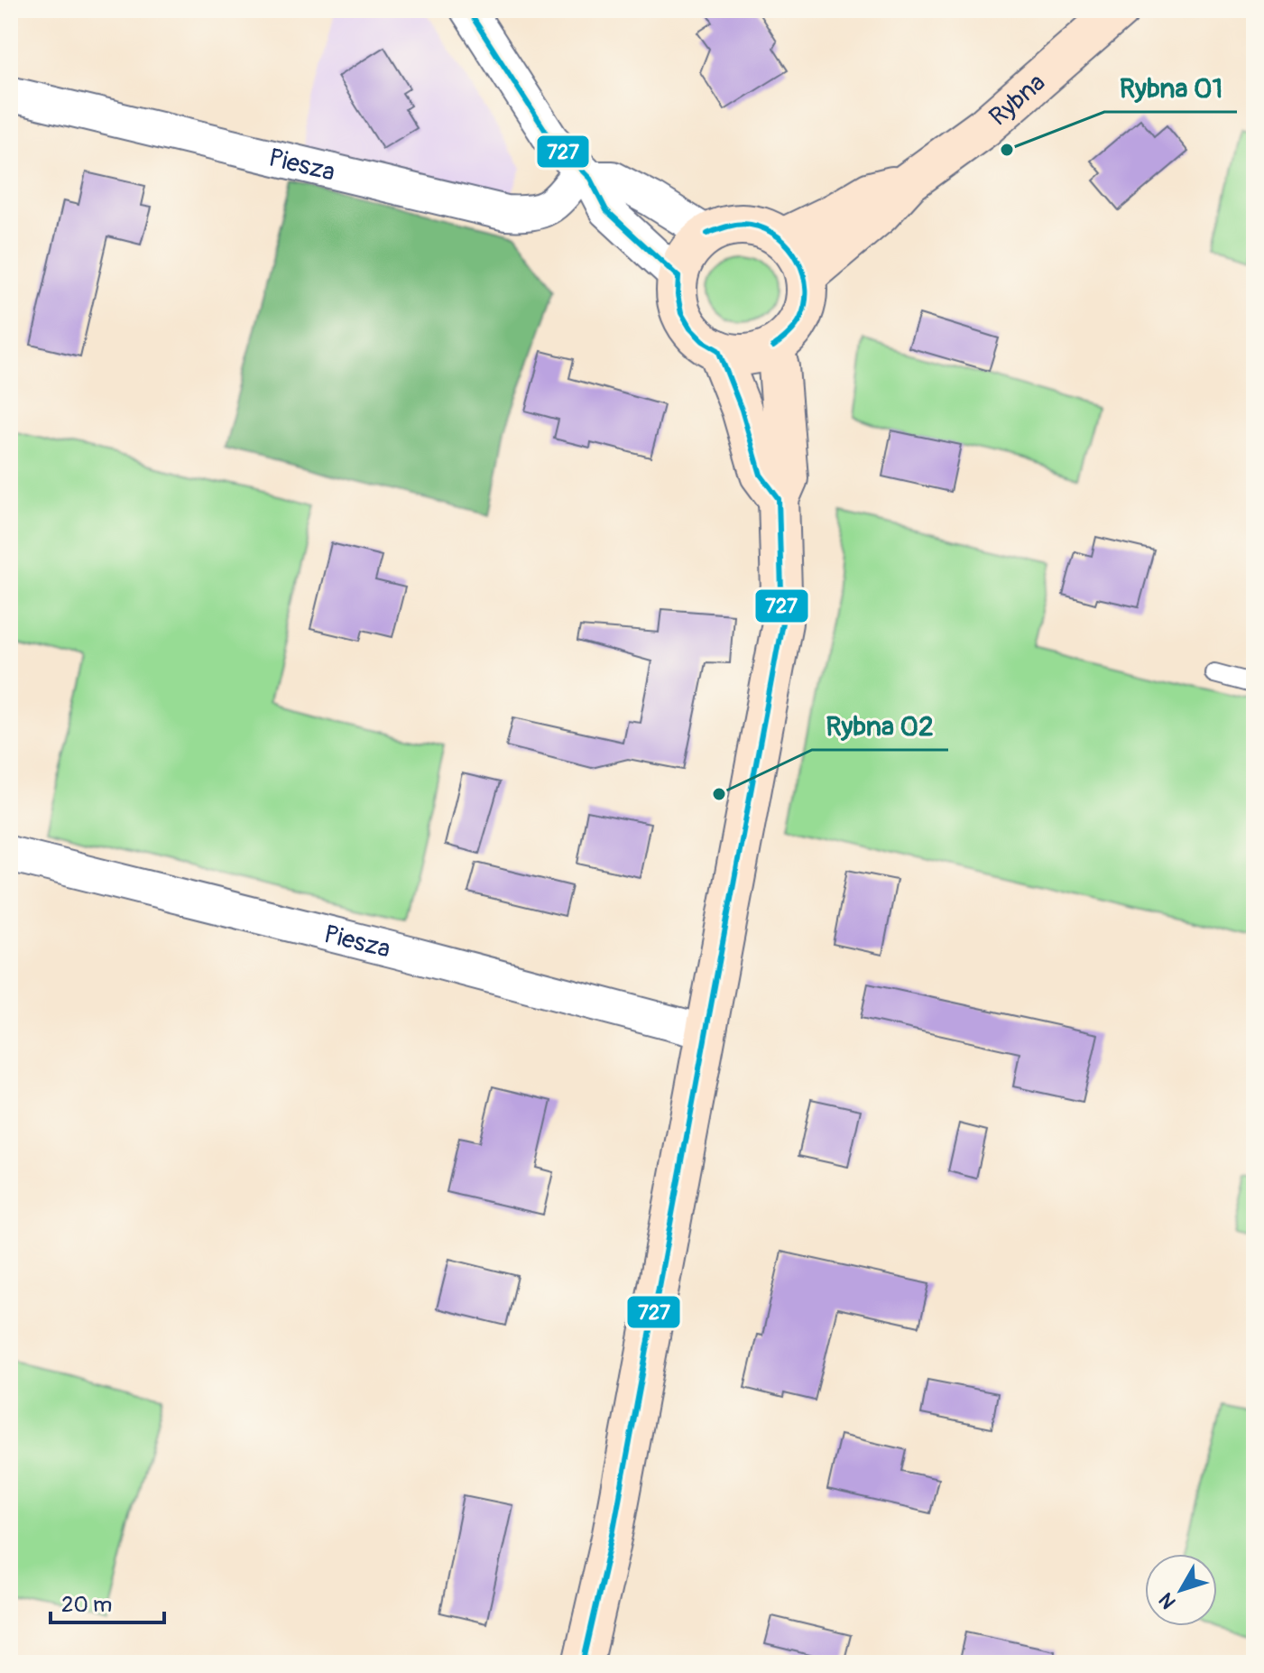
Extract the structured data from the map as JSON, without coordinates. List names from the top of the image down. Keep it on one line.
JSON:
{"streets":{"street":["Rybna","Piesza"]},"places":["Rybna 01","Rybna 02"],"lines":["transit line 727"],"scale_bar":"20 m","north":"bottom left"}
